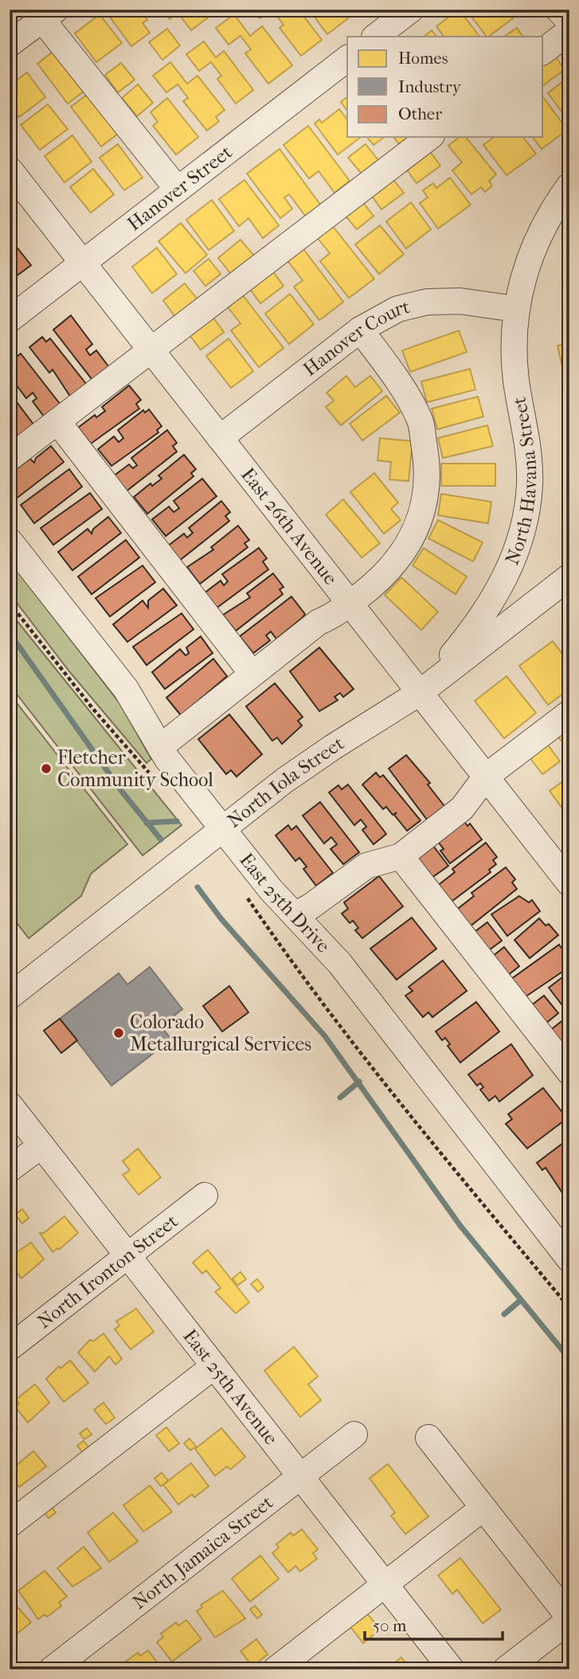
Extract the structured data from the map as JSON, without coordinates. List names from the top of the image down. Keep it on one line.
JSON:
{"streets":{"street":["Hanover Street","Hanover Court","North Havana Street","East 26th Avenue","North Iola Street","East 25th Drive","North Ironton Street","East 25th Avenue","North Jamaica Street"]},"crossings":[["Hanover Street","East 26th Avenue"],["Hanover Court","North Havana Street"],["Hanover Court","East 26th Avenue"],["North Havana Street","East 26th Avenue"],["North Havana Street","North Iola Street"],["East 26th Avenue","North Iola Street"],["North Iola Street","East 25th Drive"],["North Ironton Street","East 25th Avenue"],["East 25th Avenue","North Jamaica Street"]],"places":["Fletcher Community School","Colorado Metallurgical Services"],"legend":["Homes","Industry","Other"],"scale_bar":"50 m"}
